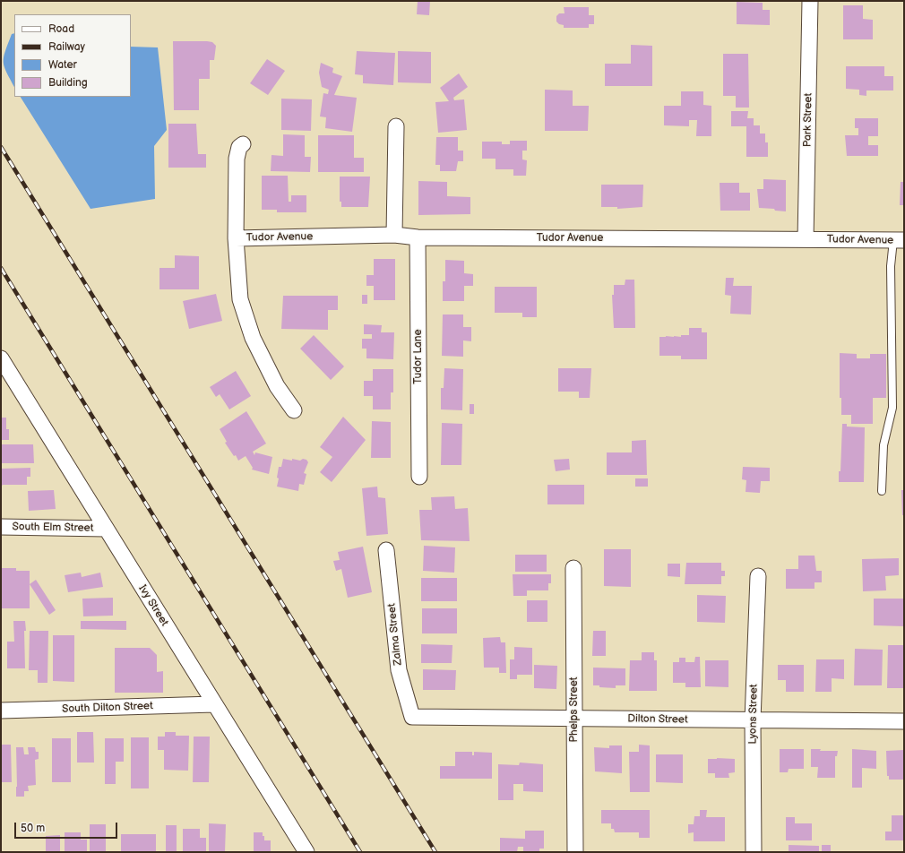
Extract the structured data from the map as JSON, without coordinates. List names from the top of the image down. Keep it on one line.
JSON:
{"streets":{"street":["Park Street","Tudor Avenue","Tudor Lane","South Elm Street","Ivy Street","Zalma Street","South Dilton Street","Phelps Street","Lyons Street","Dilton Street"]},"crossings":[["Park Street","Tudor Avenue"],["Tudor Avenue","Tudor Lane"],["South Elm Street","Ivy Street"],["Ivy Street","South Dilton Street"],["Zalma Street","Dilton Street"],["Phelps Street","Dilton Street"],["Lyons Street","Dilton Street"]],"legend":["Road","Railway","Water","Building"],"scale_bar":"50 m"}
